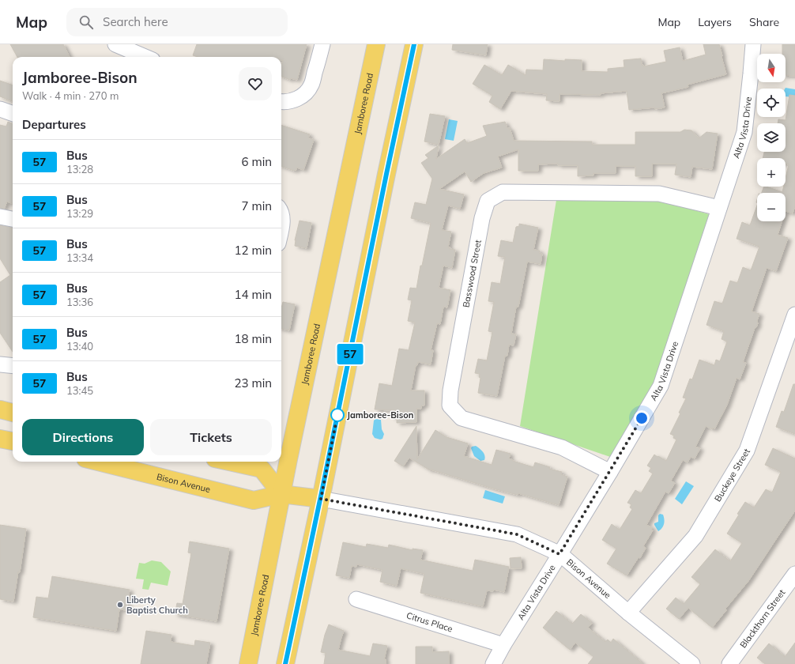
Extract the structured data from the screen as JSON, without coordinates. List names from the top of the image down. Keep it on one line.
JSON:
{"streets":{"main road":["Jamboree Road","Bison Avenue"],"street":["Alta Vista Drive","Basswood Street","Buckeye Street","Blackthorn Street","Citrus Place"]},"crossings":[["Jamboree Road","Bison Avenue"],["Alta Vista Drive","Basswood Street"],["Alta Vista Drive","Bison Avenue"],["Alta Vista Drive","Citrus Place"],["Buckeye Street","Bison Avenue"]],"places":["Jamboree-Bison","Liberty Baptist Church"],"lines":["bus line 57"],"north":"bottom","page":{"header":"Map","search":"Search here","nav":["Map","Layers","Share"],"on_map":"57","map_buttons":["+","−"],"heading":[["Jamboree-Bison","Walk · 4 min · 270 m"],"Departures"],"list":[{"mark":"57","name":"Bus","note":"13:28","value":"6 min"},{"mark":"57","name":"Bus","note":"13:29","value":"7 min"},{"mark":"57","name":"Bus","note":"13:34","value":"12 min"},{"mark":"57","name":"Bus","note":"13:36","value":"14 min"},{"mark":"57","name":"Bus","note":"13:40","value":"18 min"},{"mark":"57","name":"Bus","note":"13:45","value":"23 min"}],"buttons":["Directions","Tickets"]}}
